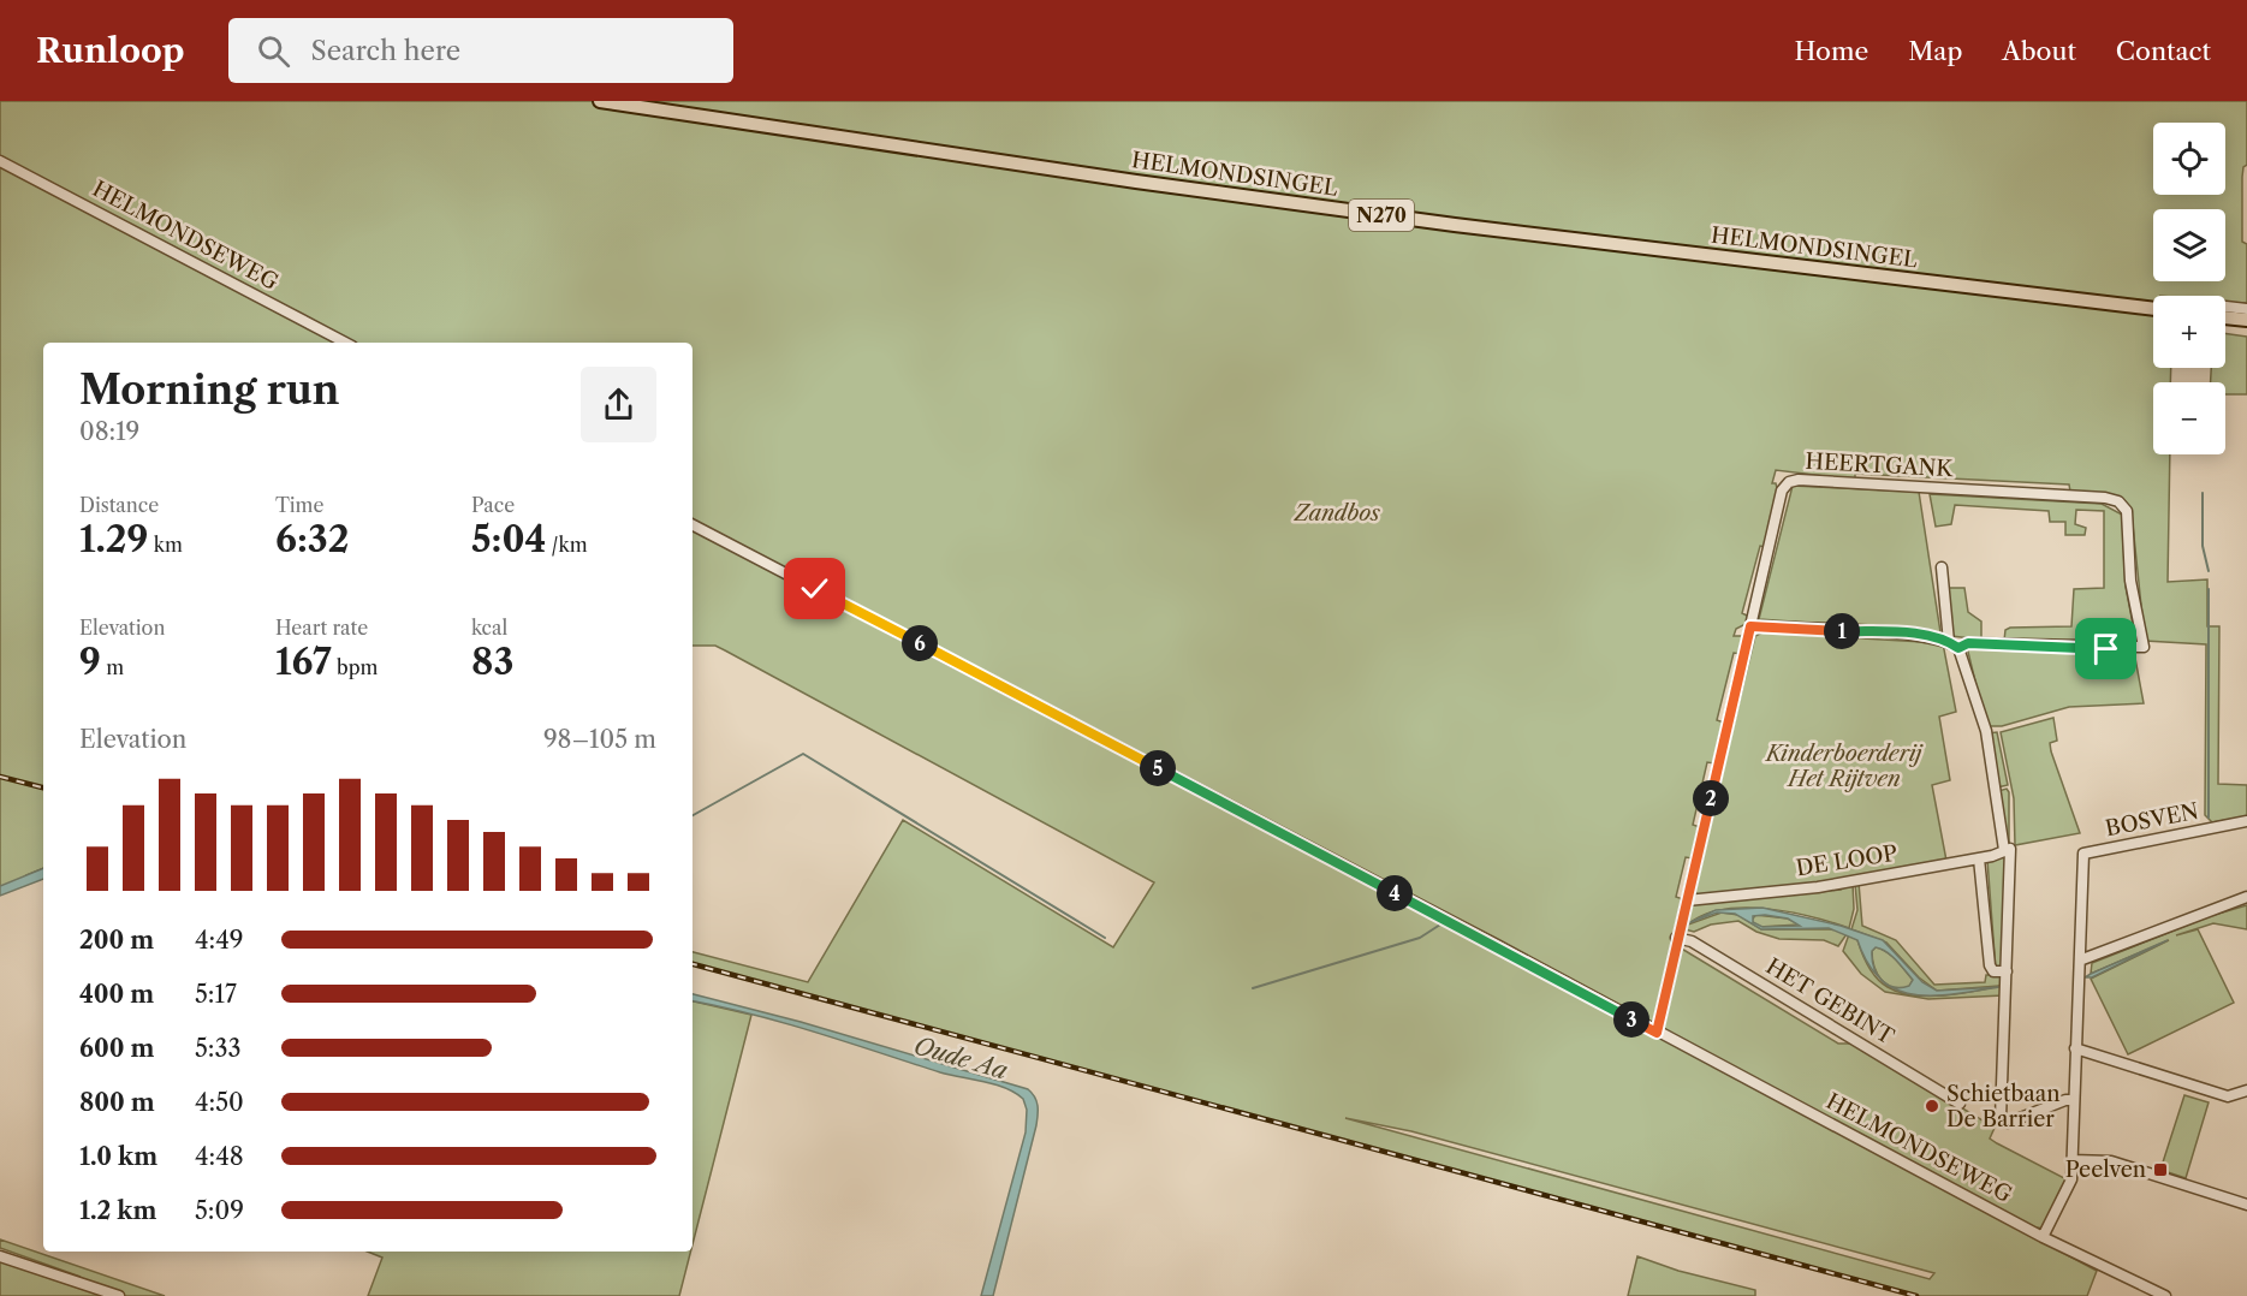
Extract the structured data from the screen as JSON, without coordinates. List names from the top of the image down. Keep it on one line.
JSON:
{"streets":{"main road":["HELMONDSINGEL","N270"],"street":["HELMONDSEWEG","HEERTGANK","BOSVEN","DE LOOP","HET GEBINT"]},"crossings":[["HELMONDSEWEG","BOSVEN"],["HEERTGANK","DE LOOP"]],"water":["Oude Aa"],"parks":["Zandbos","Kinderboerderij Het Rijtven"],"places":{"other":["Schietbaan De Barrier"],"transit":["Peelven"]},"page":{"header":"Runloop","search":"Search here","nav":["Home","Map","About","Contact"],"map_buttons":["+","−"],"heading":["Morning run","08:19"],"stats":[["Distance","1.29 km"],["Time","6:32"],["Pace","5:04 /km"],["Elevation","9 m"],["Heart rate","167 bpm"],["kcal","83"]],"pins":["1","6","5","2","4","3"],"chart":["Elevation","98–105 m"],"list":[{"name":"200 m","note":"4:49"},{"name":"400 m","note":"5:17"},{"name":"600 m","note":"5:33"},{"name":"800 m","note":"4:50"},{"name":"1.0 km","note":"4:48"},{"name":"1.2 km","note":"5:09"}]}}
